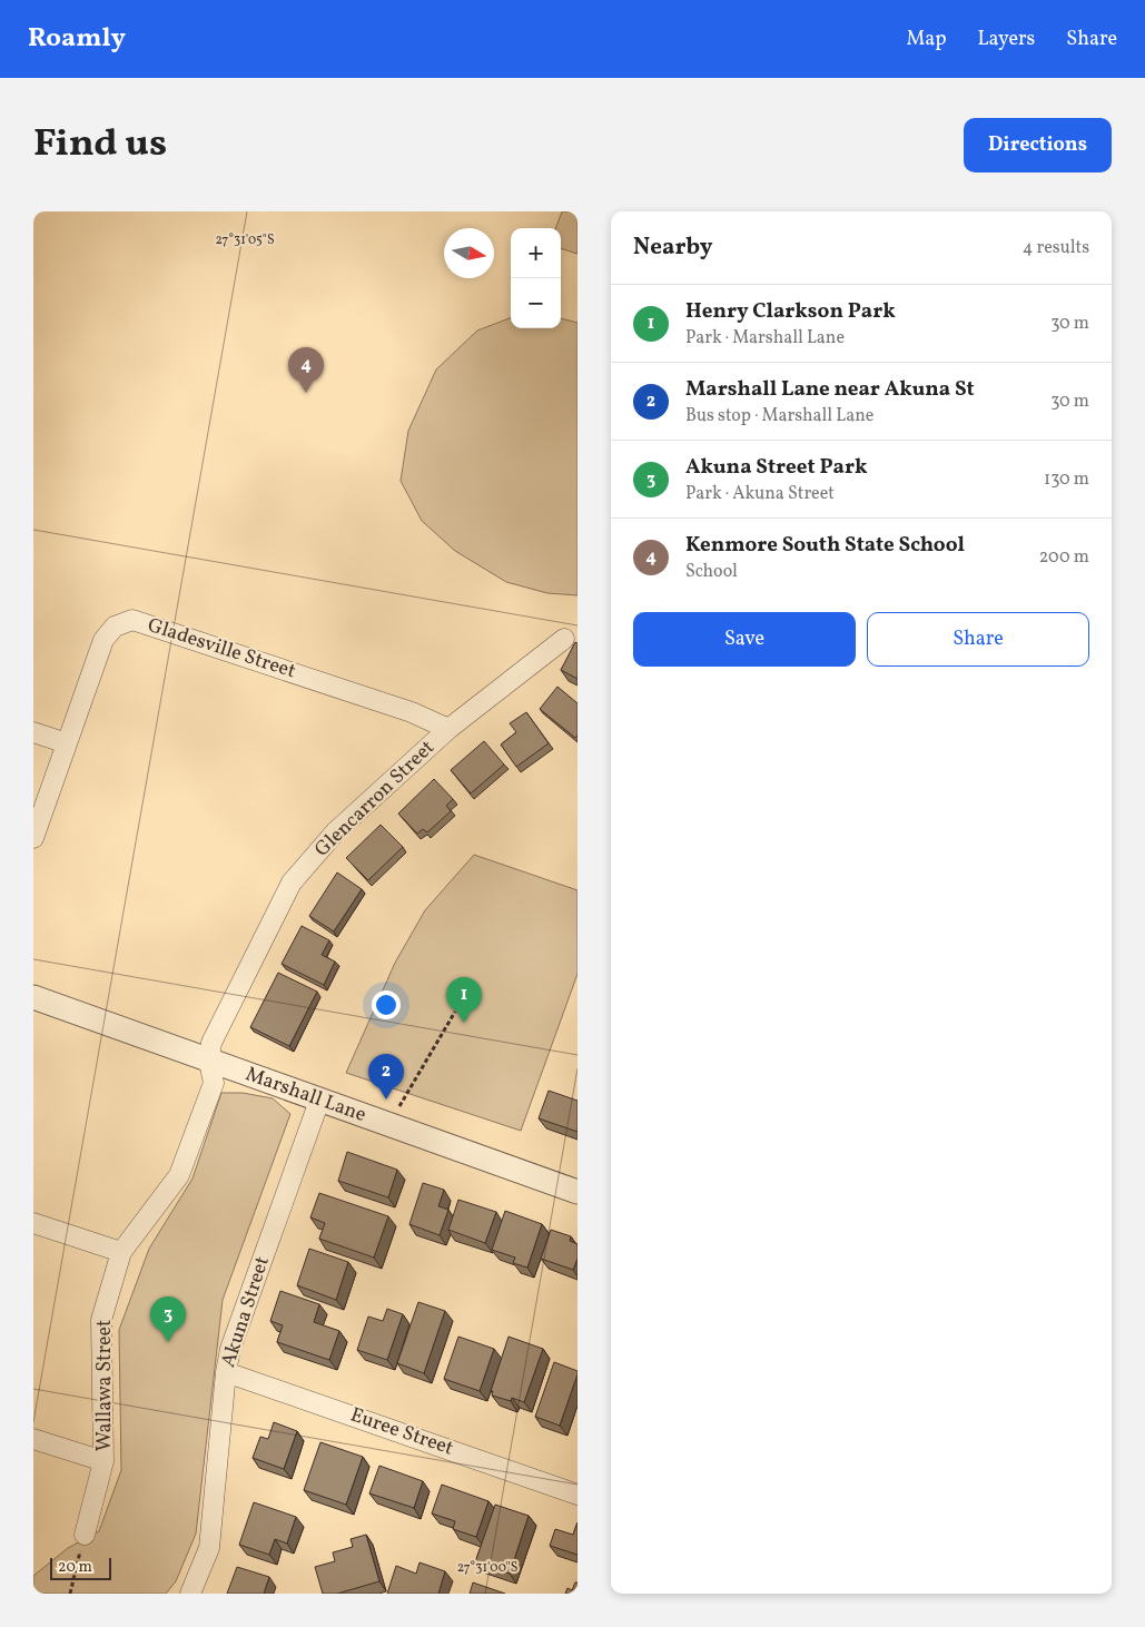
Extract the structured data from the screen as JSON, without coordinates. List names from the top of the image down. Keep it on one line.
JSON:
{"streets":{"street":["Gladesville Street","Glencarron Street","Marshall Lane","Akuna Street","Wallawa Street","Euree Street"]},"crossings":[["Gladesville Street","Glencarron Street"],["Glencarron Street","Marshall Lane"],["Glencarron Street","Wallawa Street"],["Marshall Lane","Akuna Street"],["Marshall Lane","Wallawa Street"],["Akuna Street","Euree Street"]],"scale_bar":"20 m","north":"right","page":{"header":"Roamly","nav":["Map","Layers","Share"],"title":"Find us","buttons":["Directions",["Save","Share"]],"heading":["Nearby","4 results"],"map_buttons":["+","−"],"list":[{"mark":"1","name":"Henry Clarkson Park","note":"Park · Marshall Lane","value":"30 m"},{"mark":"2","name":"Marshall Lane near Akuna St","note":"Bus stop · Marshall Lane","value":"30 m"},{"mark":"3","name":"Akuna Street Park","note":"Park · Akuna Street","value":"130 m"},{"mark":"4","name":"Kenmore South State School","note":"School","value":"200 m"}],"pins":["4","1","2","3"],"scale":"20 m"},"coordinates":["27°31'05\"S","27°31'00\"S"]}
